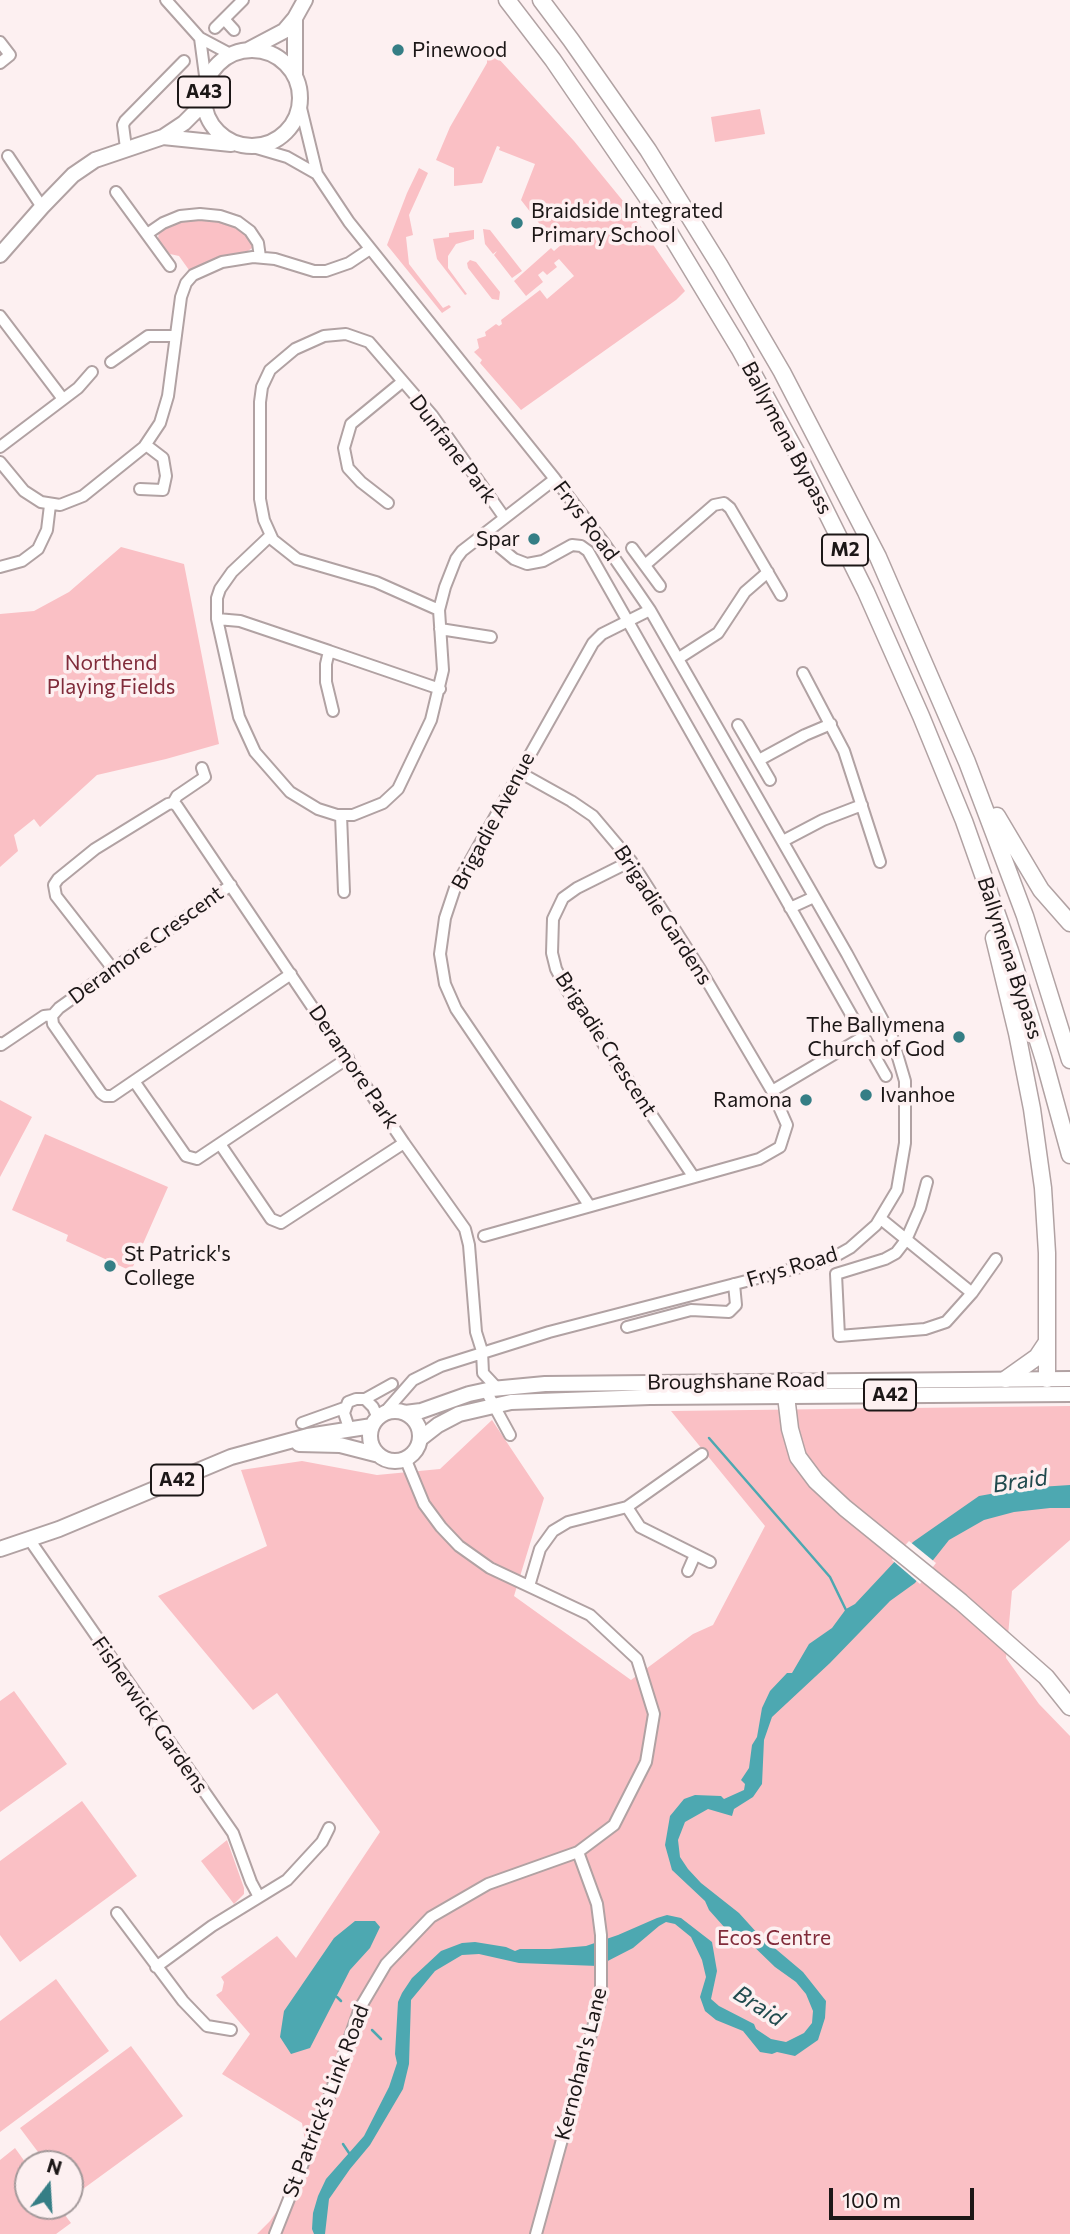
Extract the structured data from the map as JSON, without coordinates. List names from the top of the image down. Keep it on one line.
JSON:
{"streets":{"highway":["Ballymena Bypass","M2"],"main road":["A43","Broughshane Road","A42"],"street":["Dunfane Park","Frys Road","Brigadie Avenue","Brigadie Gardens","Deramore Crescent","Brigadie Crescent","Deramore Park","Fisherwick Gardens","Kernohan's Lane","St Patrick’s Link Road"]},"crossings":[["A43","Frys Road"],["Dunfane Park","Frys Road"],["Frys Road","Brigadie Avenue"],["Frys Road","Deramore Park"],["Frys Road","Broughshane Road"],["Frys Road","A42"],["Brigadie Avenue","Brigadie Gardens"],["Brigadie Gardens","Brigadie Crescent"],["Deramore Crescent","Deramore Park"],["Deramore Park","Broughshane Road"],["Broughshane Road","A42"],["A42","Fisherwick Gardens"],["Kernohan's Lane","St Patrick’s Link Road"]],"water":["Braid"],"parks":["Northend Playing Fields","Ecos Centre"],"places":["Pinewood","Braidside Integrated Primary School","Spar","The Ballymena Church of God","Ivanhoe","Ramona","St Patrick's College"],"scale_bar":"100 m","north":"top"}
